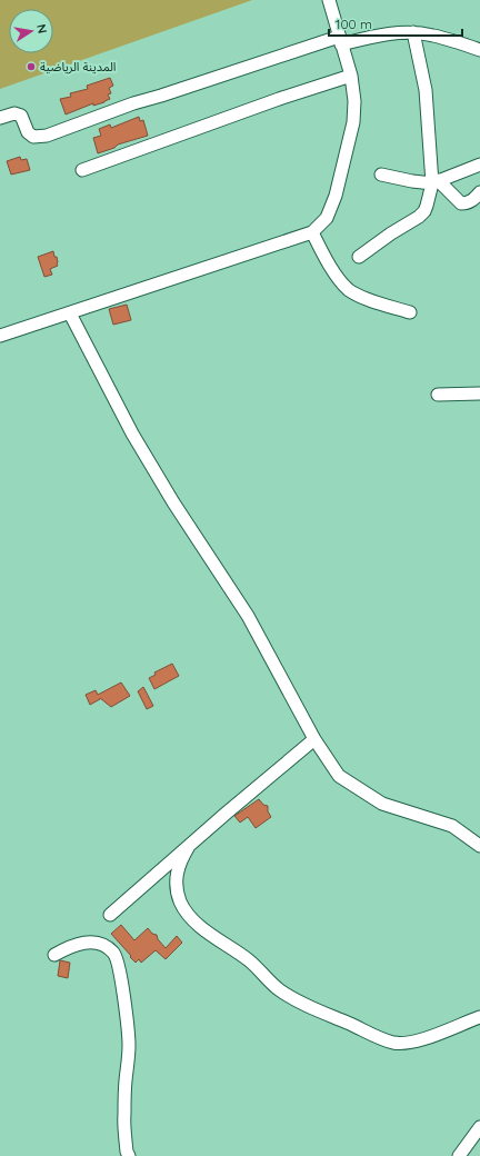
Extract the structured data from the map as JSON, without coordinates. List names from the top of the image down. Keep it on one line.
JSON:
{"places":["المدينة الرياضية"],"scale_bar":"100 m","north":"right"}
